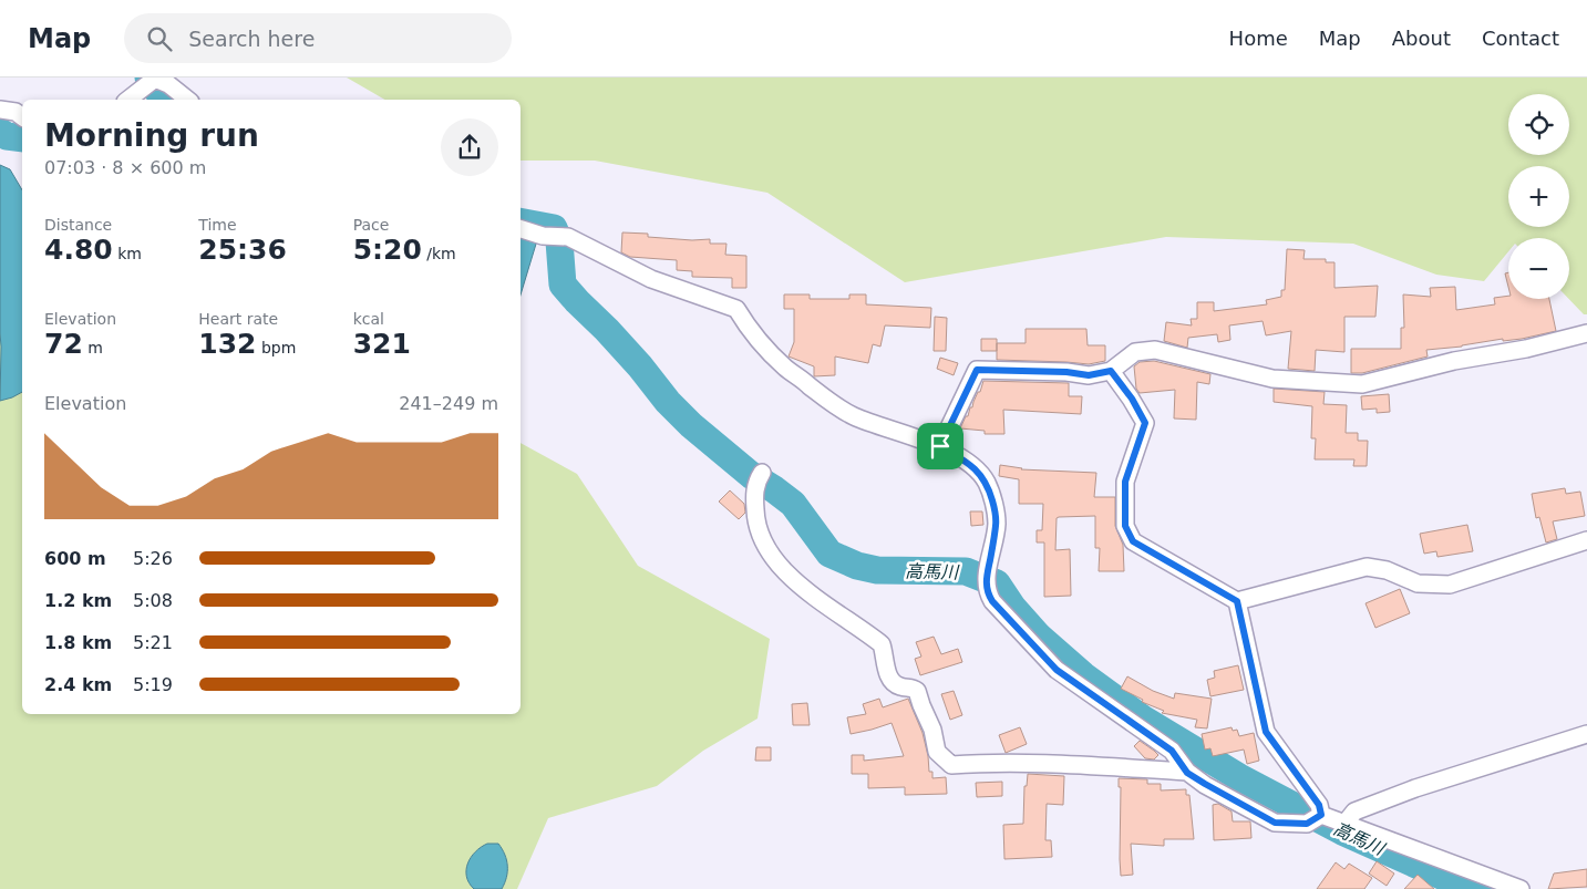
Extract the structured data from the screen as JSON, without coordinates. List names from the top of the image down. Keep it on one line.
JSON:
{"water":["高馬川"],"page":{"header":"Map","search":"Search here","nav":["Home","Map","About","Contact"],"map_buttons":["+","−"],"heading":["Morning run","07:03 · 8 × 600 m"],"stats":[["Distance","4.80 km"],["Time","25:36"],["Pace","5:20 /km"],["Elevation","72 m"],["Heart rate","132 bpm"],["kcal","321"]],"chart":["Elevation","241–249 m"],"list":[{"name":"600 m","note":"5:26"},{"name":"1.2 km","note":"5:08"},{"name":"1.8 km","note":"5:21"},{"name":"2.4 km","note":"5:19"}]}}
